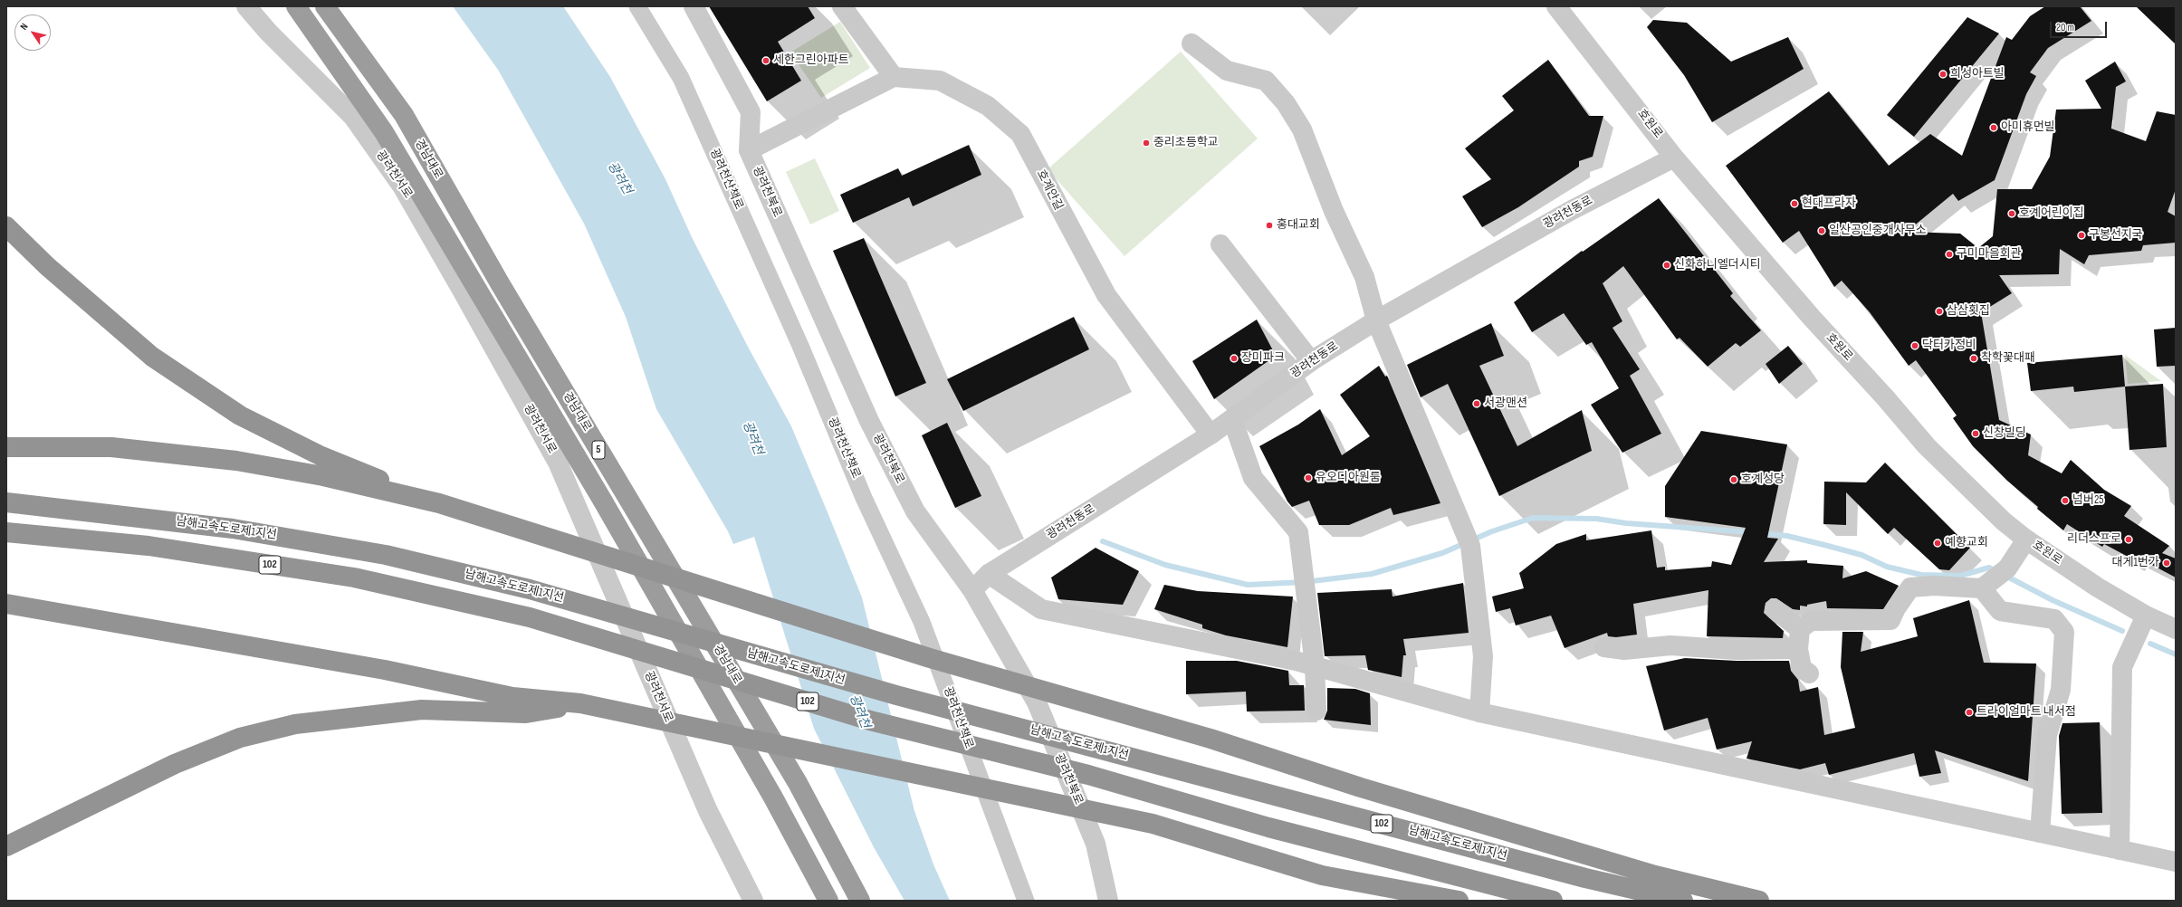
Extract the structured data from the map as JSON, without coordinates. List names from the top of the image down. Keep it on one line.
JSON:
{"streets":{"highway":["경남대로","5","남해고속도로제1지선","102"],"street":["호원로","광려천서로","광려천산책로","호계안길","광려천북로","광려천동로"]},"crossings":[["호원로","광려천동로"],["호계안길","광려천동로"],["광려천북로","광려천동로"]],"water":["광려천"],"places":["세한그린아파트","희성아트빌","아미휴먼빌","중리초등학교","현대프라자","호계어린이집","홍대교회","일산공인중개사무소","구봉선지국","구미마을회관","신화하니엘더시티","삼삼횟집","닥터카정비","장미파크","착학꽃대패","서광맨션","신창빌딩","유오디아원룸","호계성당","넘버25","리더스프로","예향교회","대게1번가","트라이얼마트 내서점"],"scale_bar":"20 m","north":"top left"}
